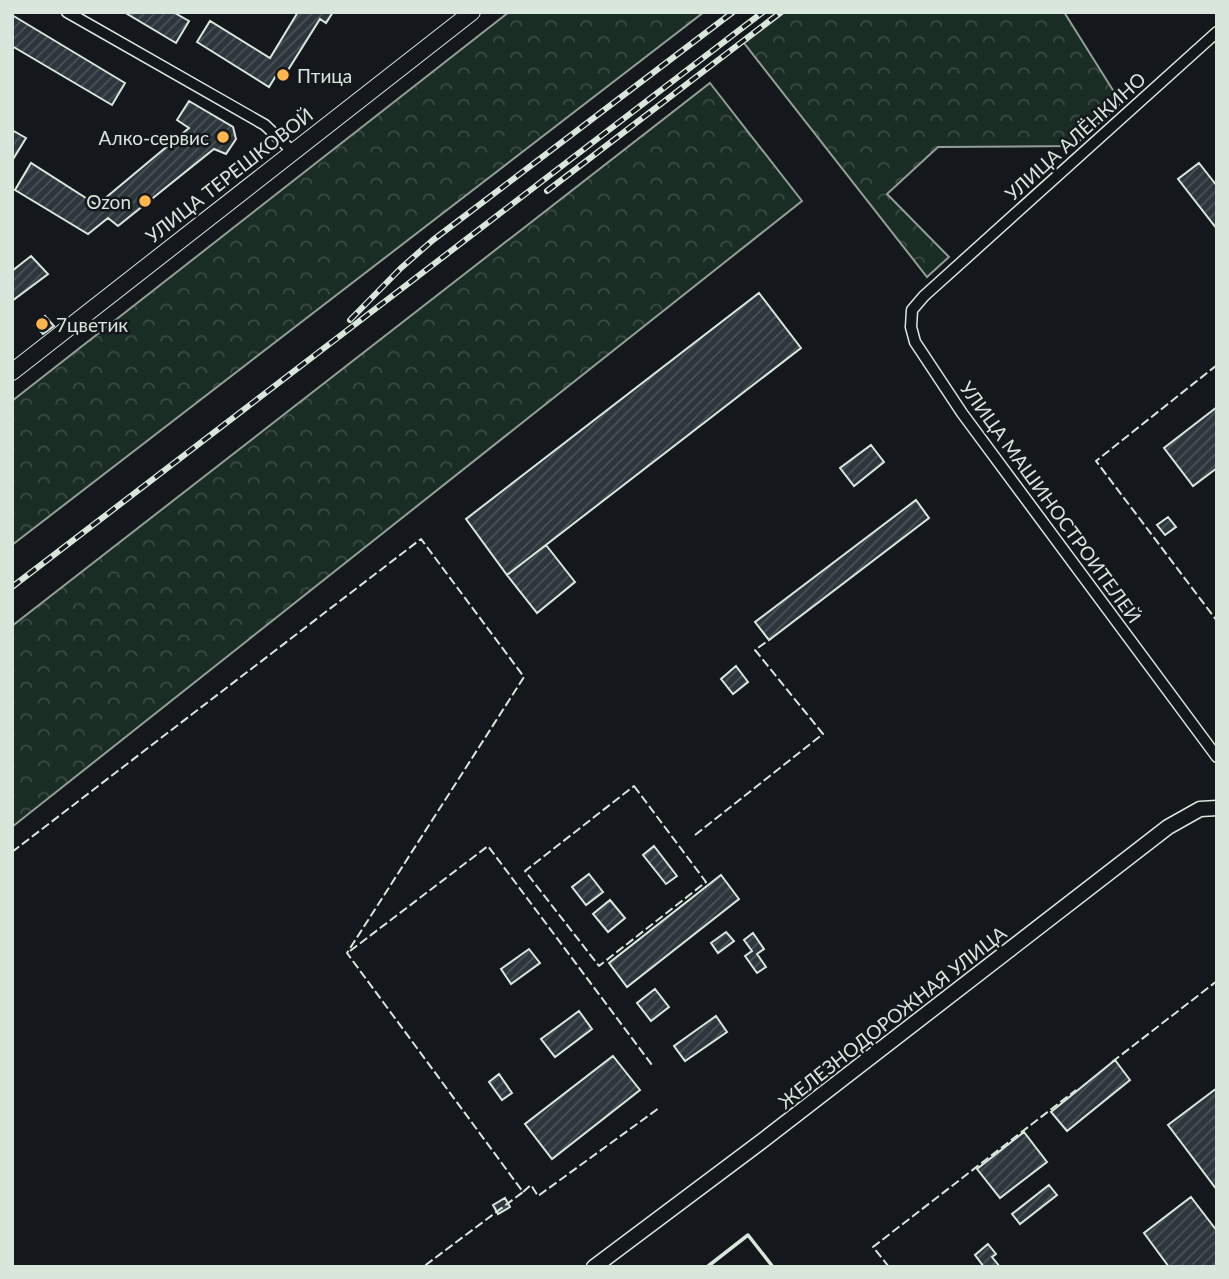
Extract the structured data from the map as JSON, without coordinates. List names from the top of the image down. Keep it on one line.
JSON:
{"streets":{"main road":["УЛИЦА ТЕРЕШКОВОЙ"],"street":["УЛИЦА АЛЁНКИНО","УЛИЦА МАШИНОСТРОИТЕЛЕЙ","ЖЕЛЕЗНОДОРОЖНАЯ УЛИЦА"]},"crossings":[["УЛИЦА АЛЁНКИНО","УЛИЦА МАШИНОСТРОИТЕЛЕЙ"]],"places":["Птица","Алко-сервис","Ozon","7цветик"]}
